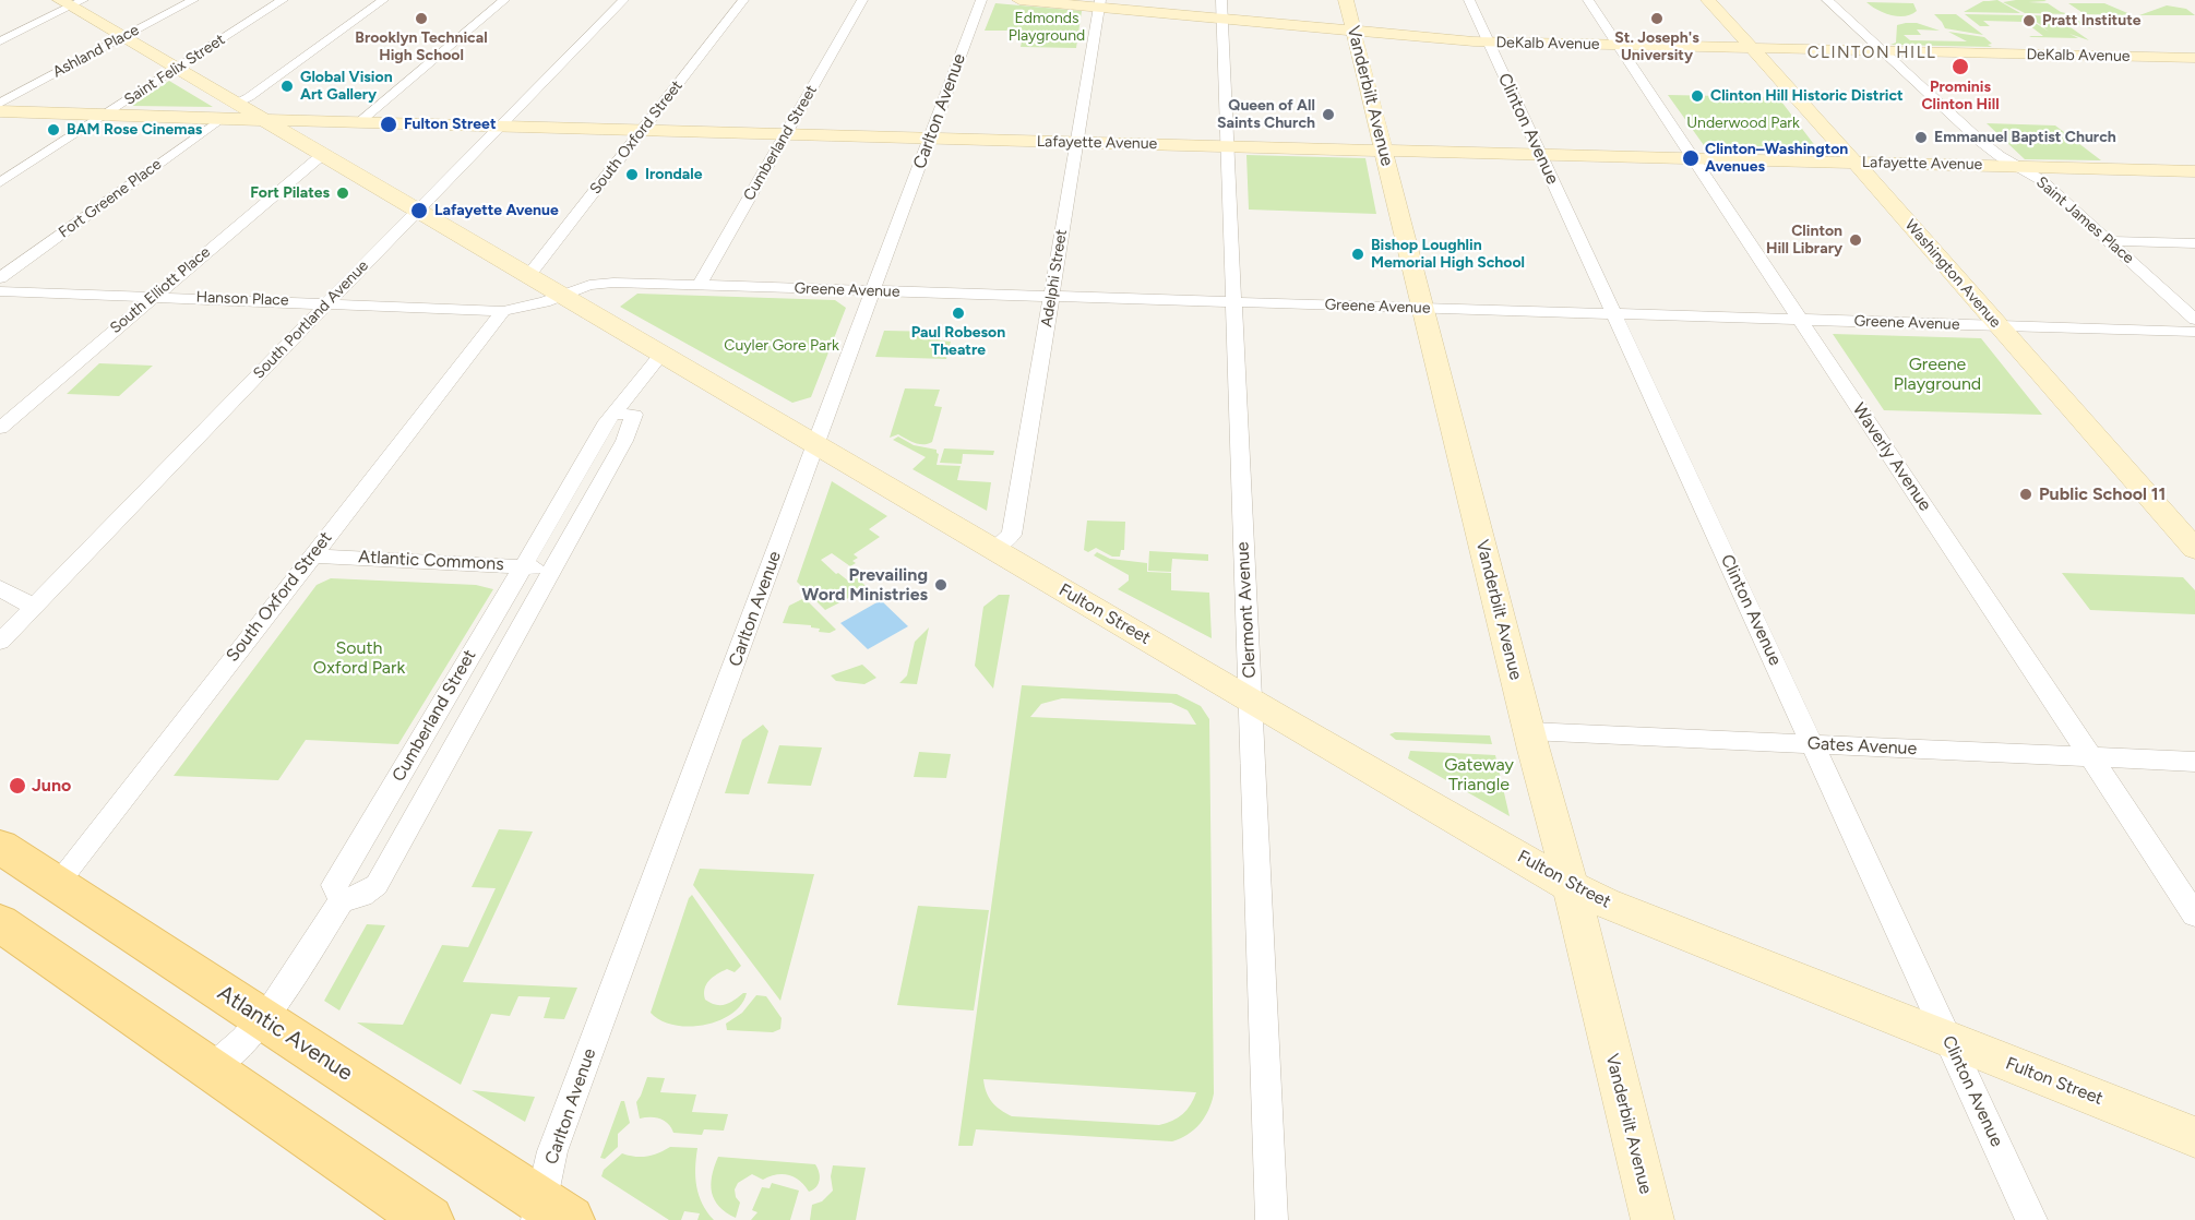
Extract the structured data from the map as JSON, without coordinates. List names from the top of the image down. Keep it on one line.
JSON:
{"streets":{"main road":["DeKalb Avenue","Vanderbilt Avenue","Lafayette Avenue","Washington Avenue","Fulton Street","Atlantic Avenue"],"street":["Ashland Place","Saint Felix Street","Carlton Avenue","Clinton Avenue","South Oxford Street","Cumberland Street","Fort Greene Place","Saint James Place","Adelphi Street","South Elliott Place","Greene Avenue","Hanson Place","South Portland Avenue","Waverly Avenue","Atlantic Commons","Clermont Avenue","Gates Avenue"]},"crossings":[["DeKalb Avenue","Vanderbilt Avenue"],["DeKalb Avenue","Clinton Avenue"],["DeKalb Avenue","Saint James Place"],["DeKalb Avenue","Washington Avenue"],["DeKalb Avenue","Adelphi Street"],["DeKalb Avenue","Waverly Avenue"],["DeKalb Avenue","Clermont Avenue"],["Ashland Place","Fulton Street"],["Saint Felix Street","Lafayette Avenue"],["Saint Felix Street","Fulton Street"],["Vanderbilt Avenue","Lafayette Avenue"],["Vanderbilt Avenue","Greene Avenue"],["Vanderbilt Avenue","Fulton Street"],["Vanderbilt Avenue","Gates Avenue"],["Carlton Avenue","Lafayette Avenue"],["Carlton Avenue","Greene Avenue"],["Carlton Avenue","Fulton Street"],["Carlton Avenue","Atlantic Avenue"],["Clinton Avenue","Lafayette Avenue"],["Clinton Avenue","Greene Avenue"],["Clinton Avenue","Fulton Street"],["Clinton Avenue","Gates Avenue"],["South Oxford Street","Lafayette Avenue"],["South Oxford Street","Hanson Place"],["South Oxford Street","Atlantic Commons"],["South Oxford Street","Fulton Street"],["South Oxford Street","Atlantic Avenue"],["Cumberland Street","Lafayette Avenue"],["Cumberland Street","Greene Avenue"],["Cumberland Street","Atlantic Commons"],["Cumberland Street","Fulton Street"],["Lafayette Avenue","Fort Greene Place"],["Lafayette Avenue","Saint James Place"],["Lafayette Avenue","Washington Avenue"],["Lafayette Avenue","Adelphi Street"],["Lafayette Avenue","South Portland Avenue"],["Lafayette Avenue","Waverly Avenue"],["Lafayette Avenue","Clermont Avenue"],["Lafayette Avenue","Fulton Street"],["Washington Avenue","Greene Avenue"],["Adelphi Street","Greene Avenue"],["Adelphi Street","Fulton Street"],["South Elliott Place","Hanson Place"],["South Elliott Place","Fulton Street"],["Greene Avenue","Hanson Place"],["Greene Avenue","Waverly Avenue"],["Greene Avenue","Clermont Avenue"],["Greene Avenue","Fulton Street"],["Hanson Place","South Portland Avenue"],["Hanson Place","Fulton Street"],["South Portland Avenue","Fulton Street"],["Waverly Avenue","Gates Avenue"],["Clermont Avenue","Fulton Street"]],"districts":["CLINTON HILL"],"parks":["Edmonds Playground","Underwood Park","Cuyler Gore Park","Greene Playground","South Oxford Park","Gateway Triangle"],"places":["Brooklyn Technical High School","St. Joseph's University","Pratt Institute","Prominis Clinton Hill","Global Vision Art Gallery","Clinton Hill Historic District","Queen of All Saints Church","Fulton Street","BAM Rose Cinemas","Emmanuel Baptist Church","Clinton–Washington Avenues","Irondale","Fort Pilates","Lafayette Avenue","Clinton Hill Library","Bishop Loughlin Memorial High School","Paul Robeson Theatre","Public School 11","Prevailing Word Ministries","Juno"]}
